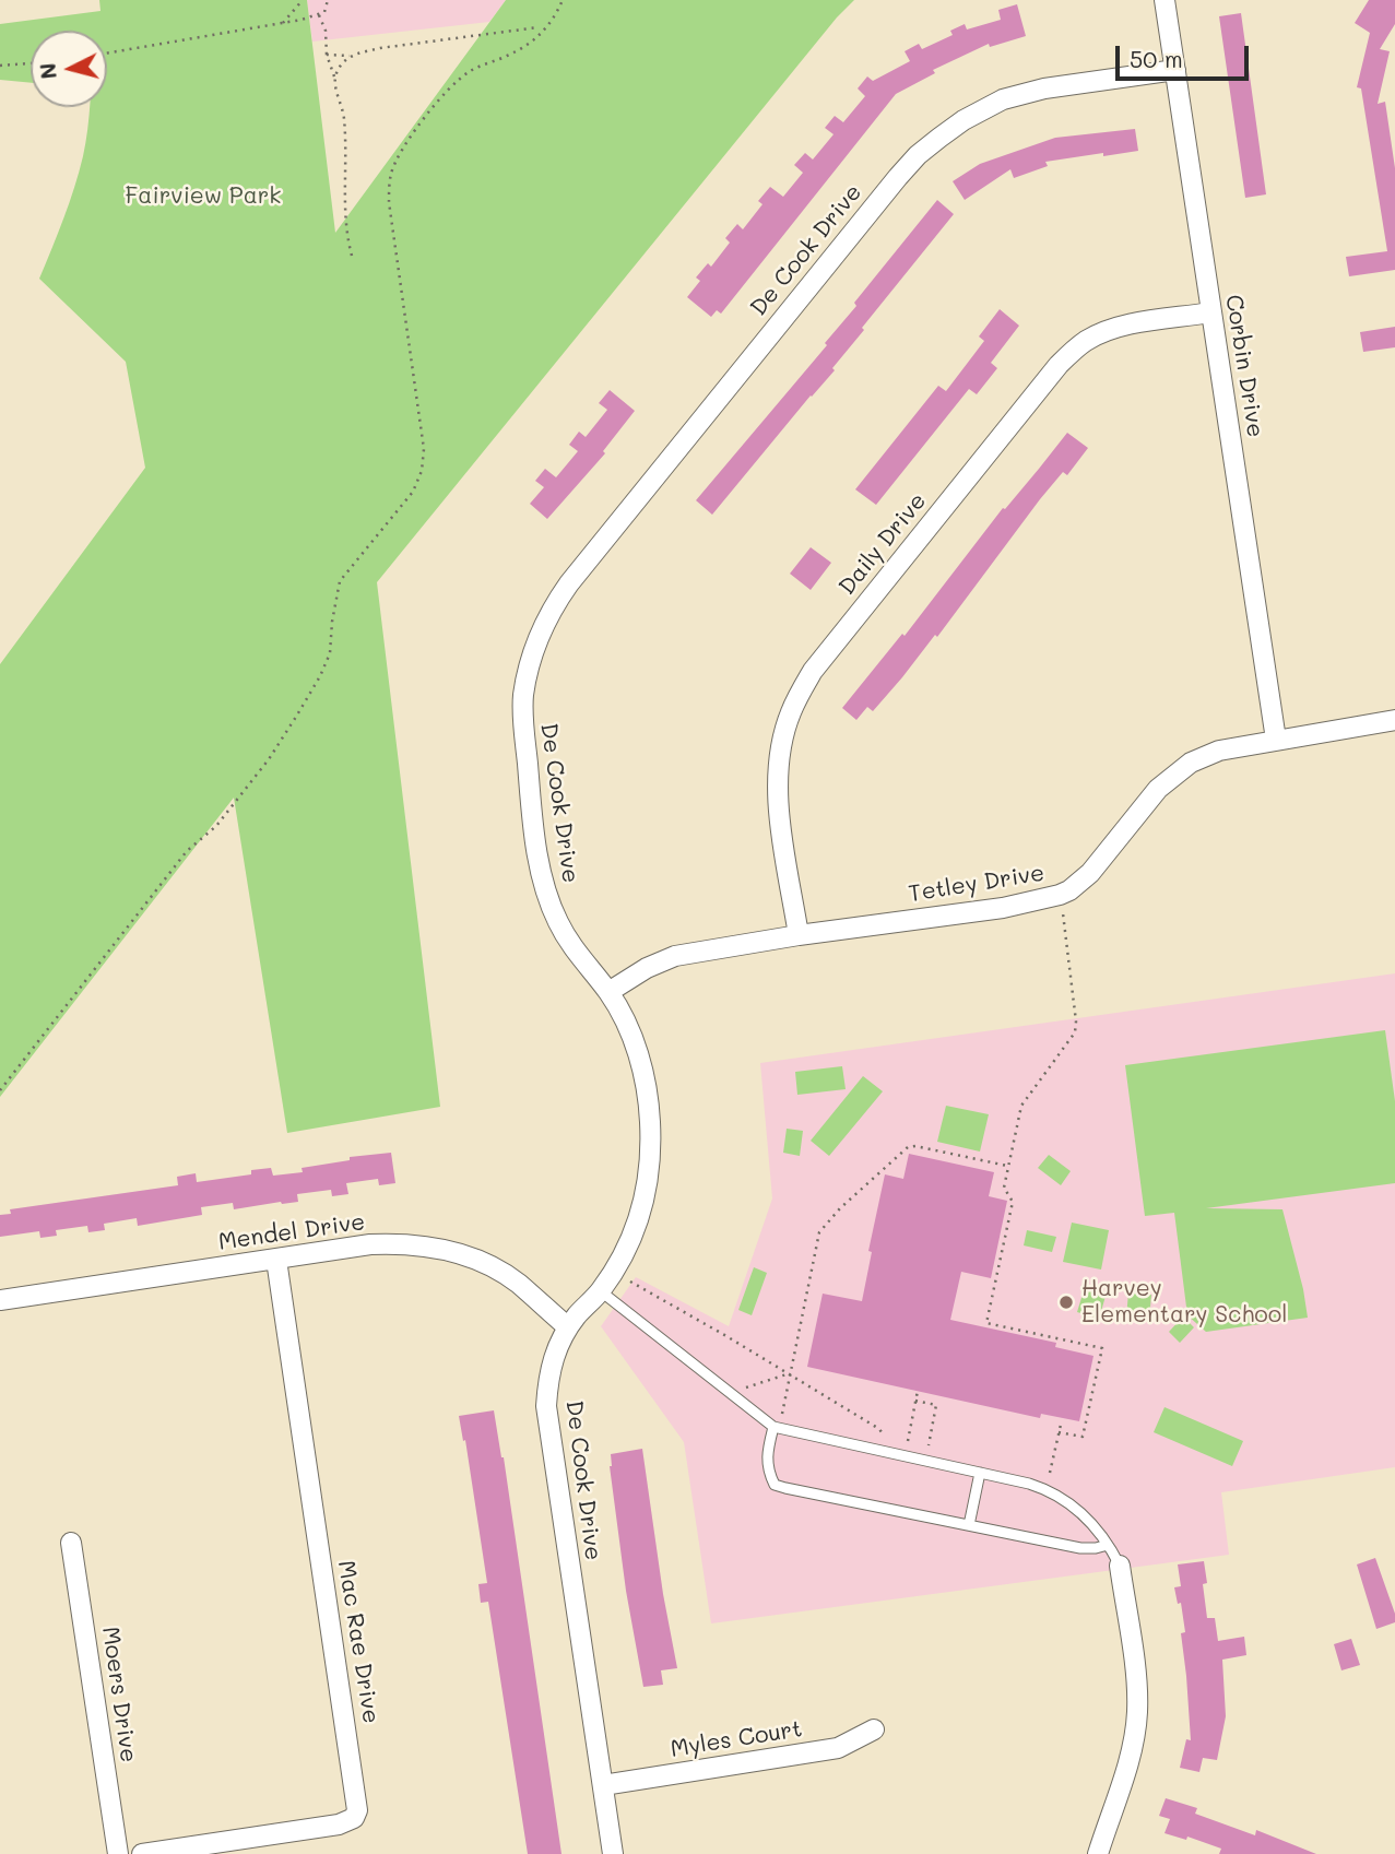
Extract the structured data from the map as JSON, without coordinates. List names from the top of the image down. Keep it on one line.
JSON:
{"streets":{"street":["De Cook Drive","Corbin Drive","Daily Drive","Tetley Drive","Mendel Drive","Mac Rae Drive","Moers Drive","Myles Court"]},"crossings":[["De Cook Drive","Corbin Drive"],["De Cook Drive","Tetley Drive"],["De Cook Drive","Mendel Drive"],["De Cook Drive","Myles Court"],["Corbin Drive","Daily Drive"],["Corbin Drive","Tetley Drive"],["Daily Drive","Tetley Drive"],["Mendel Drive","Mac Rae Drive"]],"parks":["Fairview Park"],"places":["Harvey Elementary School"],"scale_bar":"50 m","north":"left"}
